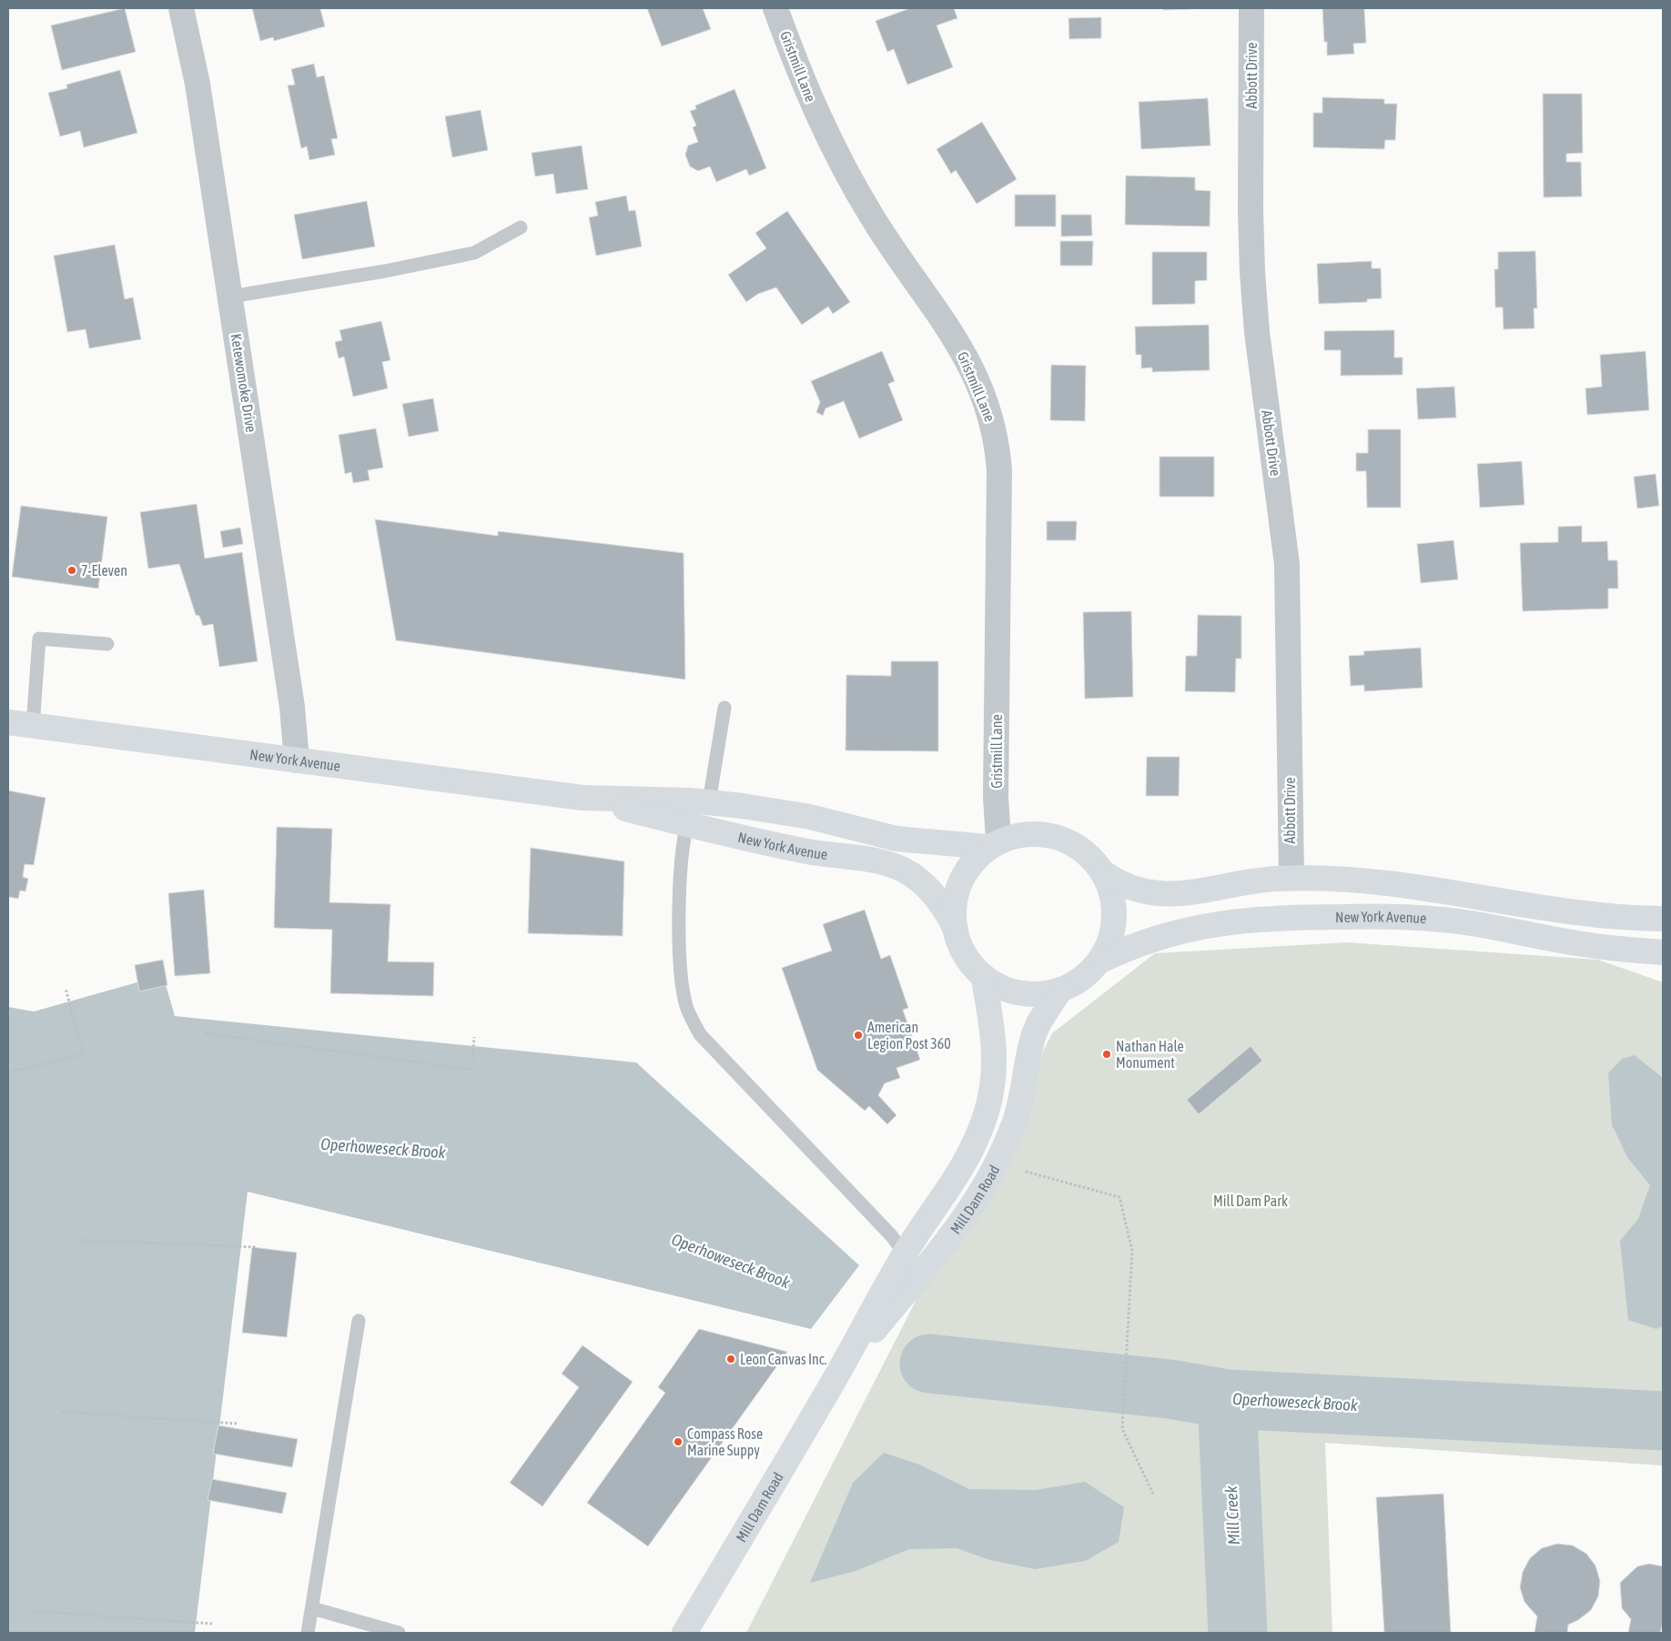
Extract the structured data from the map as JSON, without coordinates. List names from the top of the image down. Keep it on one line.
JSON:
{"streets":{"street":["Gristmill Lane","Abbott Drive","Ketewomoke Drive","New York Avenue","Mill Dam Road"]},"crossings":[["Gristmill Lane","New York Avenue"],["Gristmill Lane","Mill Dam Road"],["Abbott Drive","New York Avenue"],["Ketewomoke Drive","New York Avenue"],["New York Avenue","Mill Dam Road"]],"water":["Operhoweseck Brook","Mill Creek"],"parks":["Mill Dam Park"],"places":["7-Eleven","American Legion Post 360","Nathan Hale Monument","Leon Canvas Inc.","Compass Rose Marine Suppy"]}
